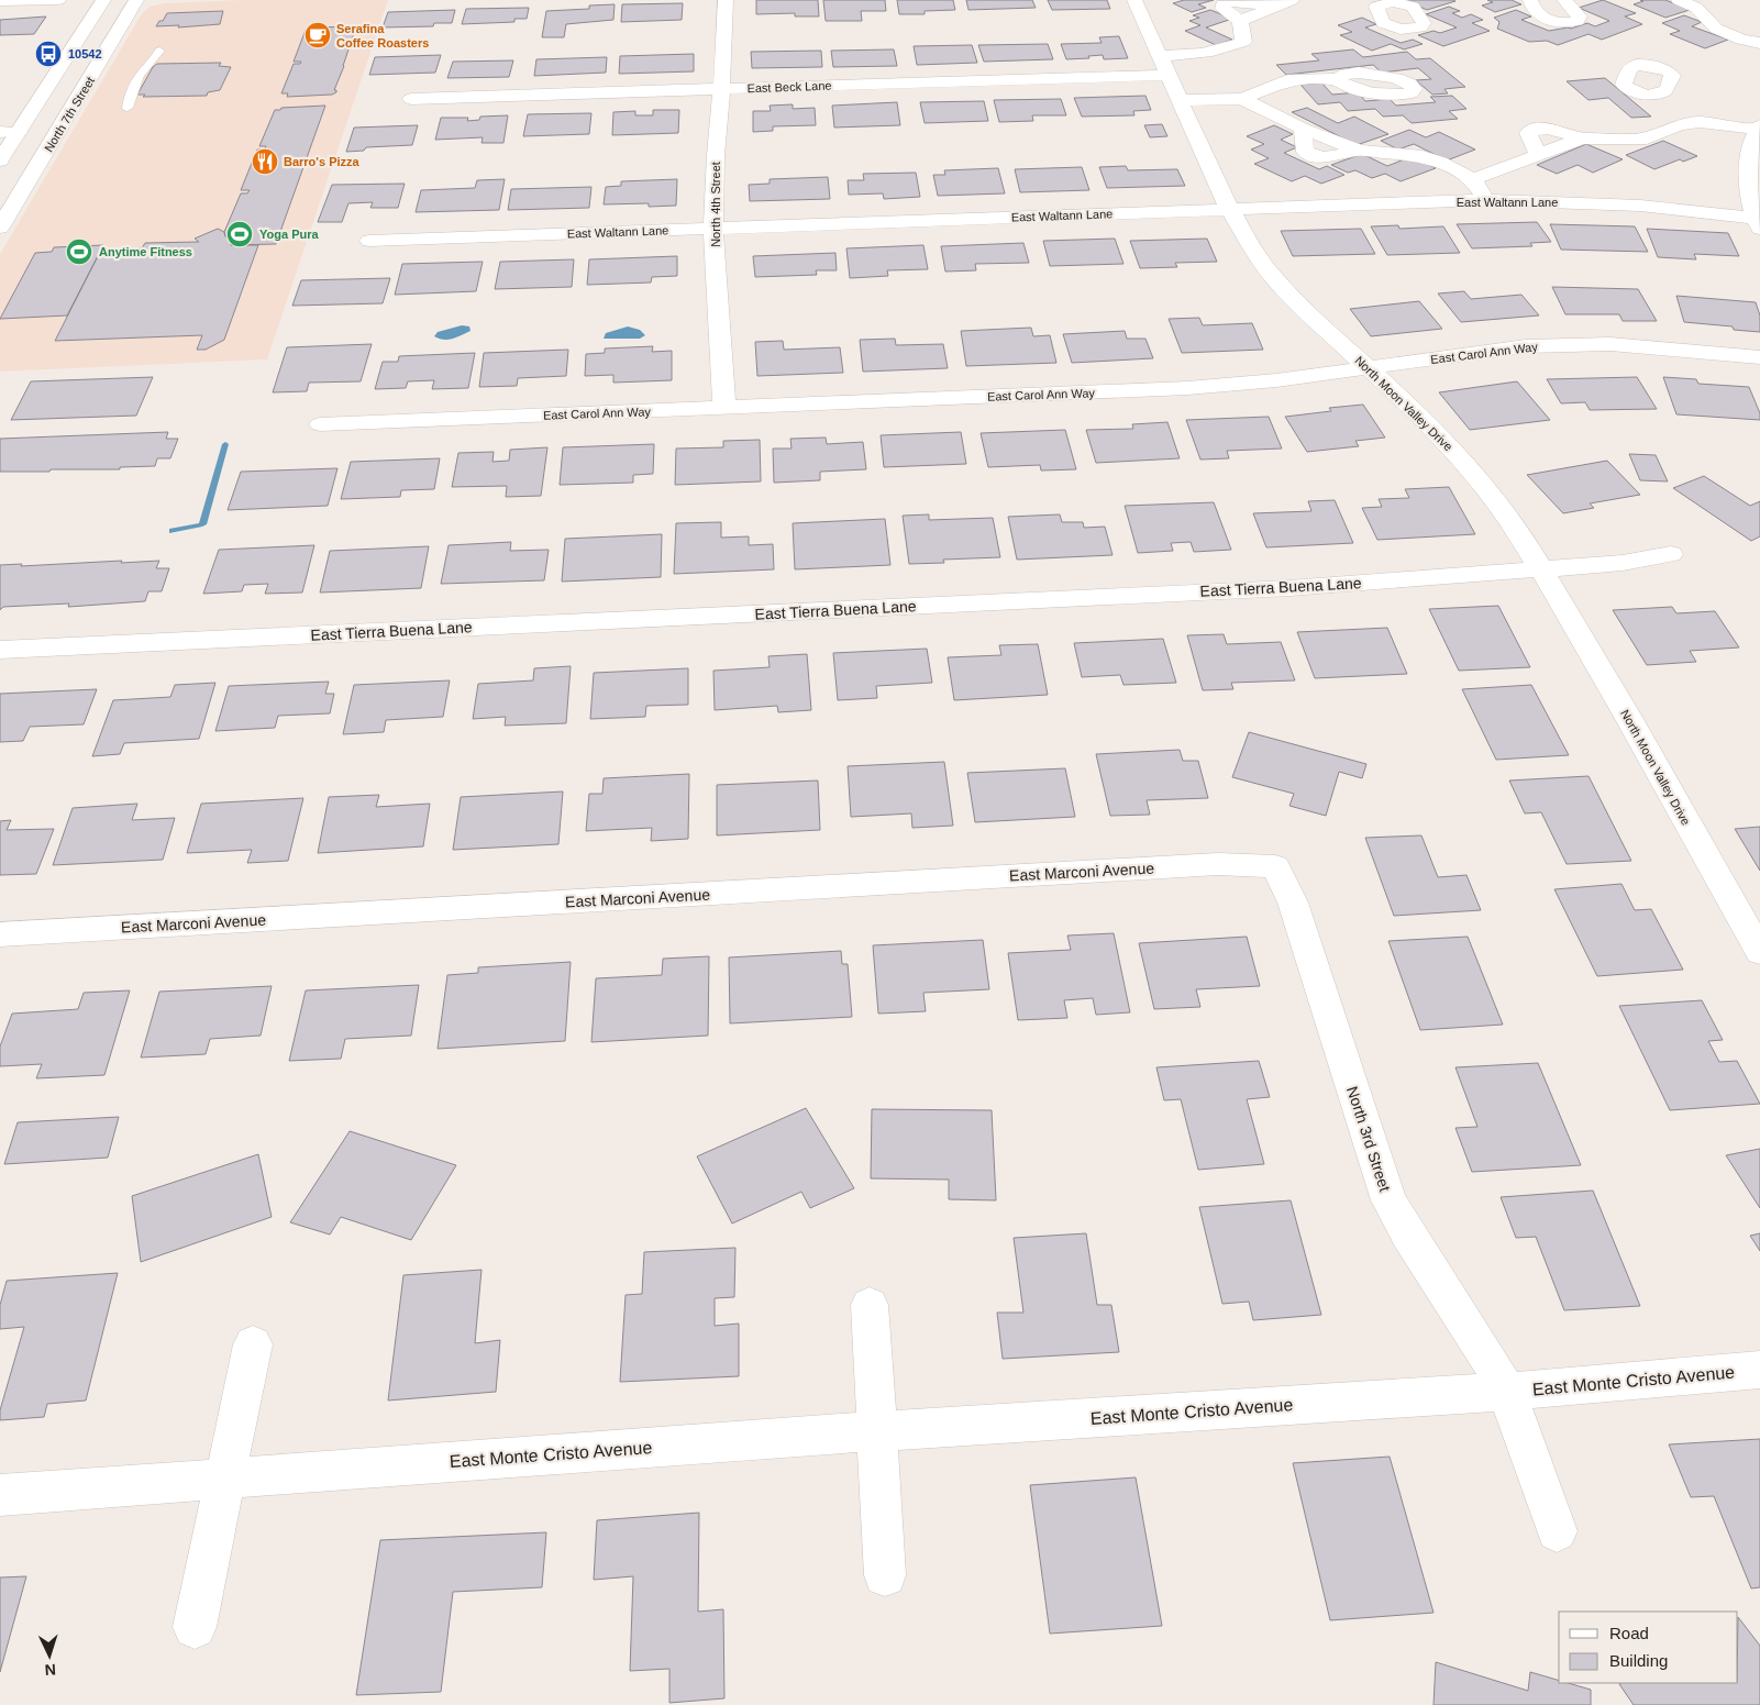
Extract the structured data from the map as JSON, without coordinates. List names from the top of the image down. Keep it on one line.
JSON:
{"streets":{"street":["East Beck Lane","North 7th Street","East Waltann Lane","North 4th Street","East Carol Ann Way","North Moon Valley Drive","East Tierra Buena Lane","East Marconi Avenue","North 3rd Street","East Monte Cristo Avenue"]},"crossings":[["East Beck Lane","North 4th Street"],["East Beck Lane","North Moon Valley Drive"],["East Waltann Lane","North 4th Street"],["East Waltann Lane","North Moon Valley Drive"],["North 4th Street","East Carol Ann Way"],["East Carol Ann Way","North Moon Valley Drive"],["North Moon Valley Drive","East Tierra Buena Lane"],["East Marconi Avenue","North 3rd Street"],["North 3rd Street","East Monte Cristo Avenue"]],"places":{"cafe":["Serafina Coffee Roasters"],"bus stop":["10542"],"restaurant":["Barro's Pizza"],"sports":["Yoga Pura","Anytime Fitness"]},"legend":["Road","Building"],"north":"bottom"}
